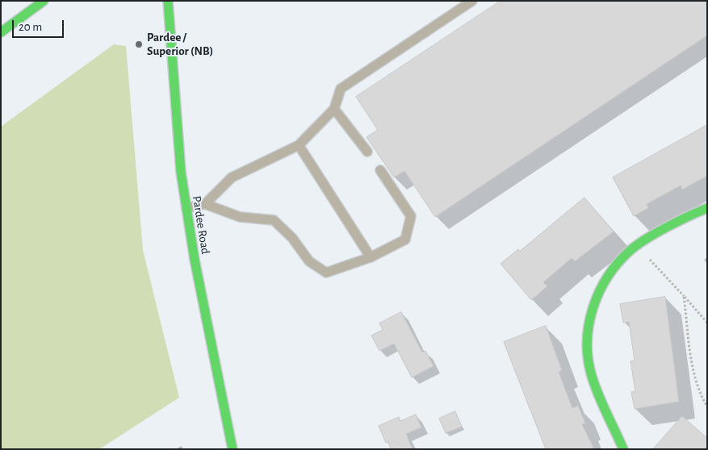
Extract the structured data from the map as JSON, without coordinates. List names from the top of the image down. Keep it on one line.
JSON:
{"streets":{"main road":["Pardee Road"]},"places":["Pardee / Superior (NB)"],"scale_bar":"20 m"}
